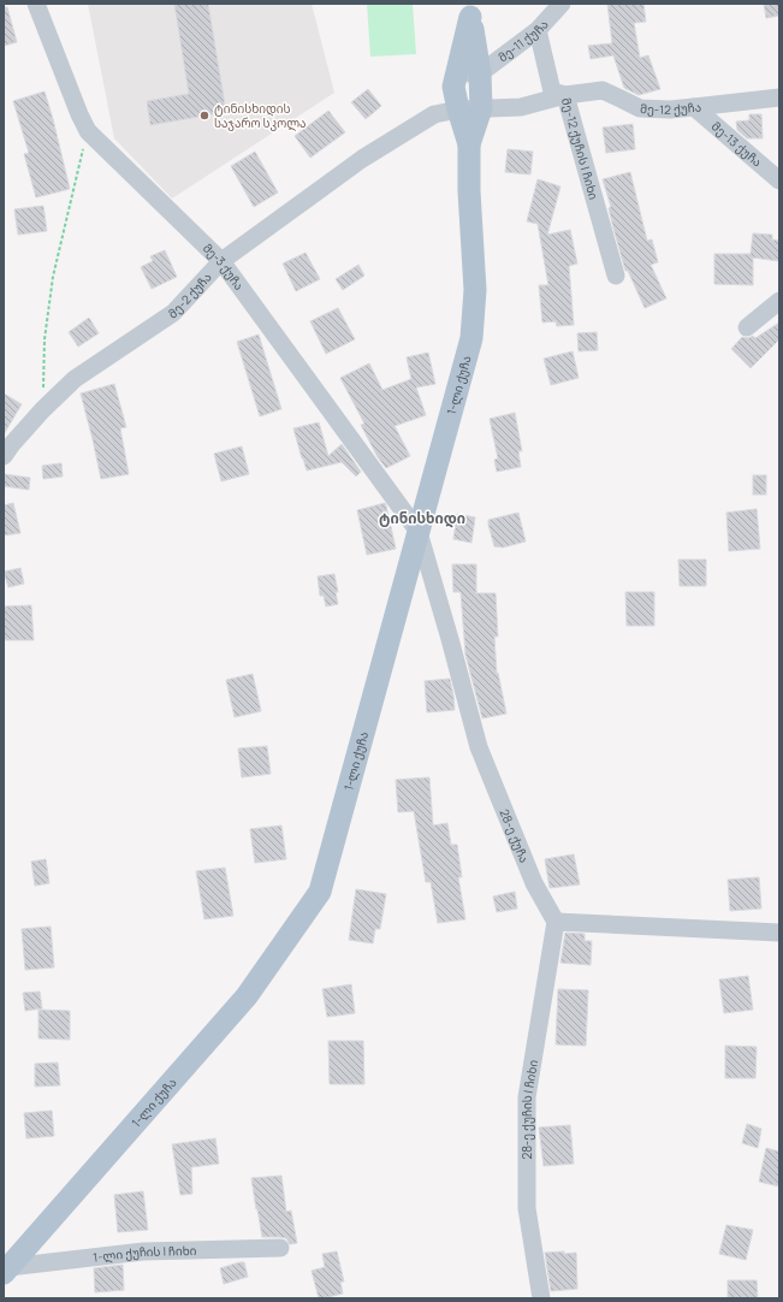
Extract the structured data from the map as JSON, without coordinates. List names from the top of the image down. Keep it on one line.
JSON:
{"streets":{"main road":["1-ლი ქუჩა"],"street":["მე-11 ქუჩა","მე-12 ქუჩა","მე-13 ქუჩა","მე-12 ქუჩის I ჩიხი","მე-3 ქუჩა","მე-2 ქუჩა","28-ე ქუჩა","28-ე ქუჩის I ჩიხი","1-ლი ქუჩის I ჩიხი"]},"crossings":[["მე-11 ქუჩა","მე-12 ქუჩის I ჩიხი"],["მე-11 ქუჩა","1-ლი ქუჩა"],["მე-12 ქუჩა","მე-13 ქუჩა"],["მე-12 ქუჩა","მე-12 ქუჩის I ჩიხი"],["მე-12 ქუჩა","მე-2 ქუჩა"],["მე-12 ქუჩა","1-ლი ქუჩა"],["მე-3 ქუჩა","მე-2 ქუჩა"],["მე-3 ქუჩა","1-ლი ქუჩა"],["მე-3 ქუჩა","28-ე ქუჩა"],["1-ლი ქუჩა","28-ე ქუჩა"],["1-ლი ქუჩა","1-ლი ქუჩის I ჩიხი"],["28-ე ქუჩა","28-ე ქუჩის I ჩიხი"]],"districts":["ტინისხიდი"],"places":["ტინისხიდის საჯარო სკოლა"]}
